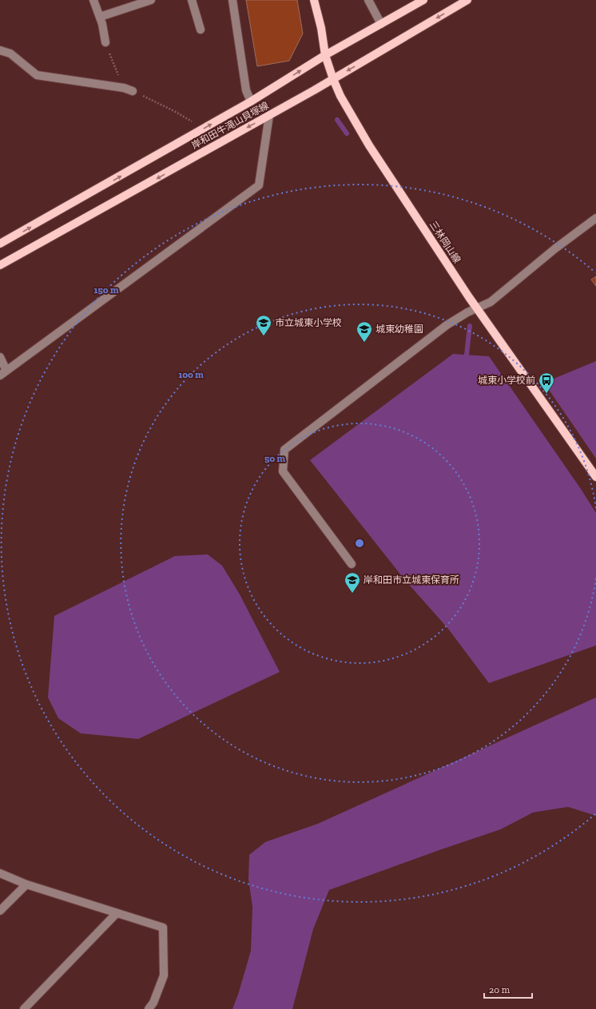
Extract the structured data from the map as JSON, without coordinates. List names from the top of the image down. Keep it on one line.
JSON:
{"streets":{"main road":["岸和田牛滝山貝塚線","三林岡山線"]},"crossings":[["岸和田牛滝山貝塚線","三林岡山線"]],"places":{"school or university":["市立城東小学校","城東幼稚園","岸和田市立城東保育所"],"bus stop":["城東小学校前"]},"scale_bar":"20 m","rings":["150 m","100 m","50 m"]}
